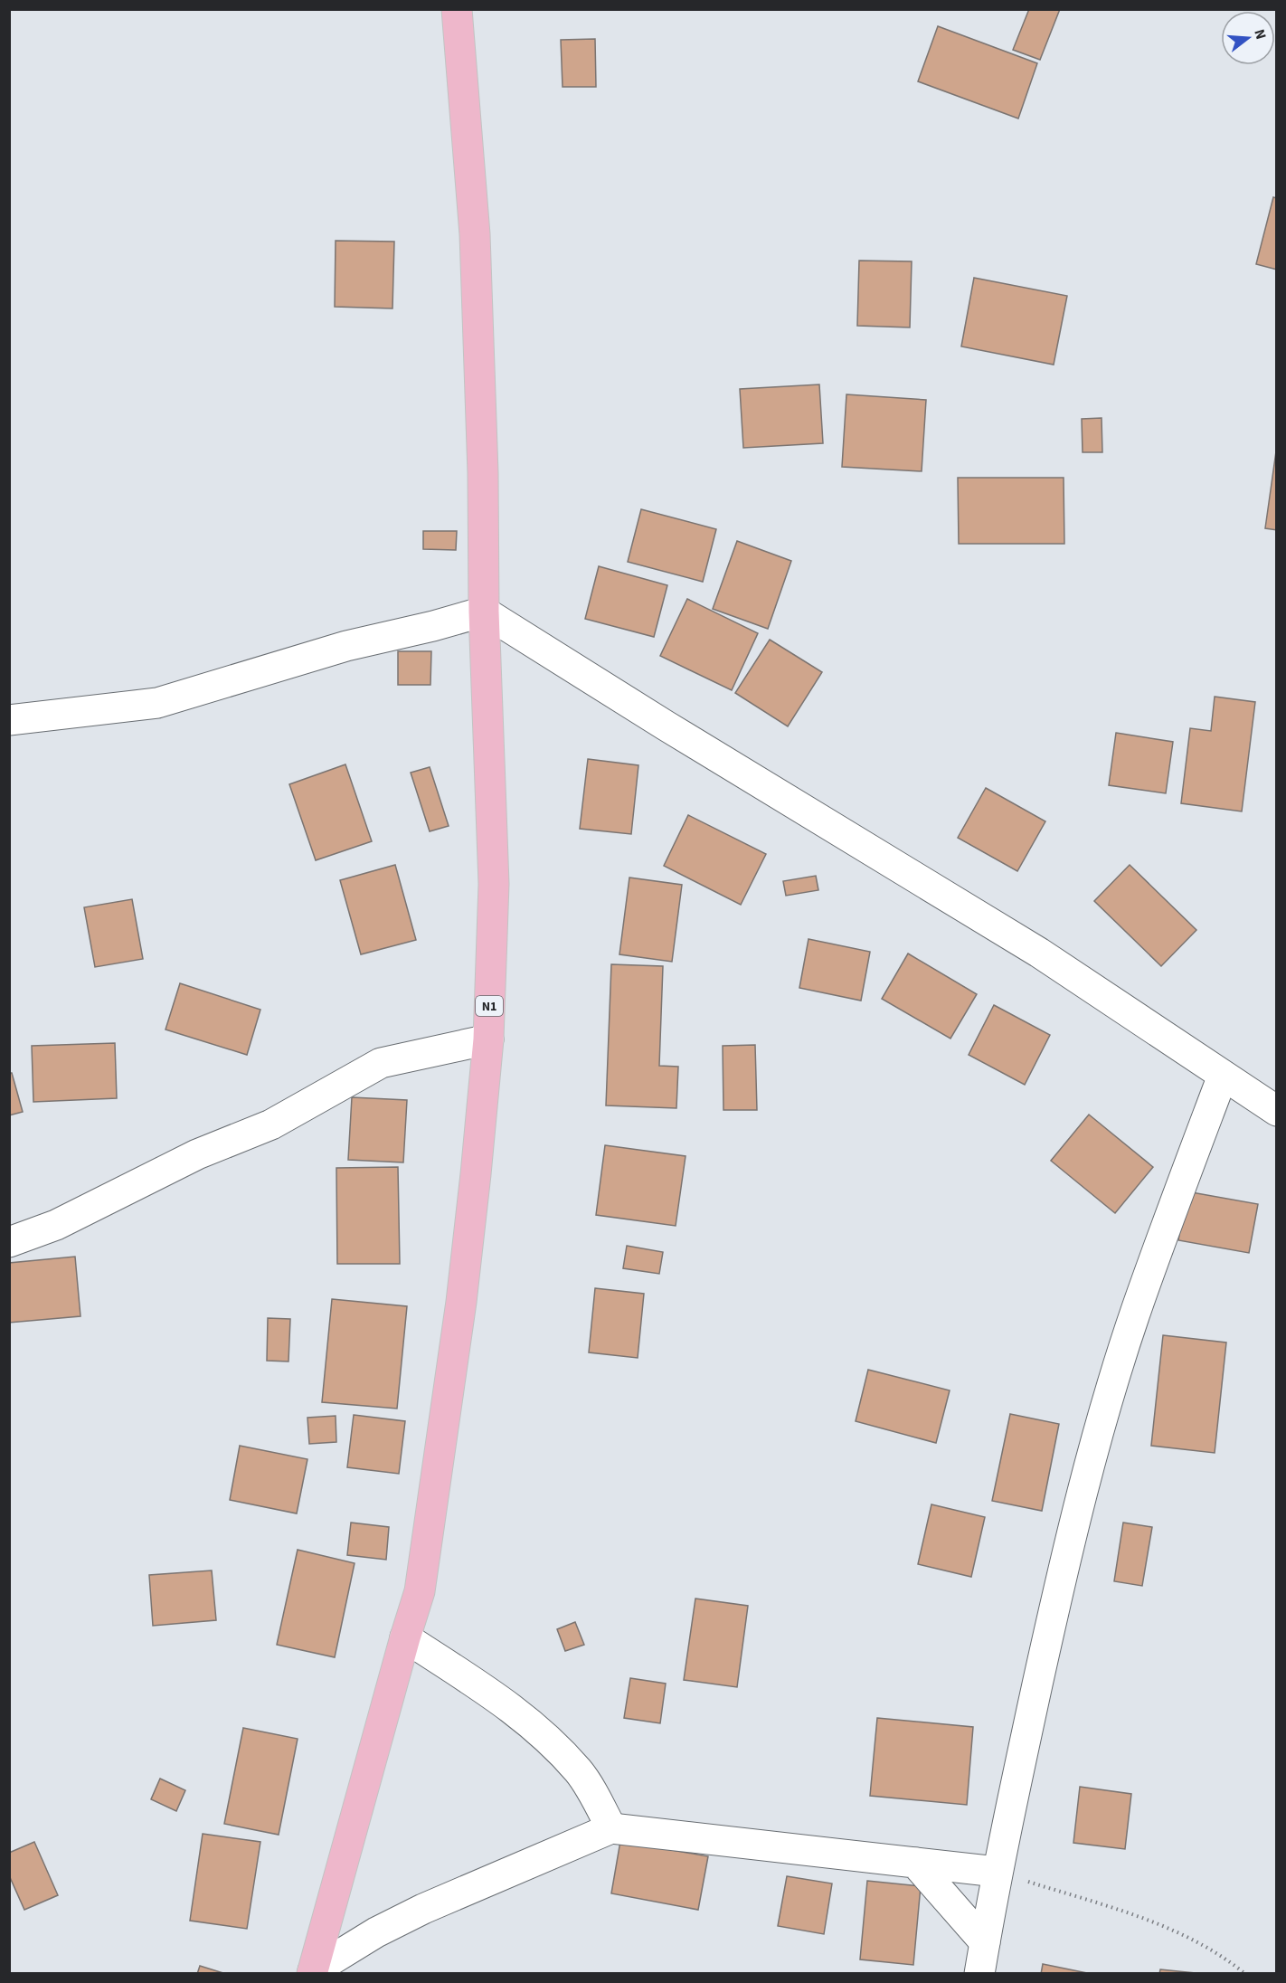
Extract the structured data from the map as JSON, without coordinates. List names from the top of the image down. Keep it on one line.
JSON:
{"streets":{"main road":["N1"]},"north":"right"}
